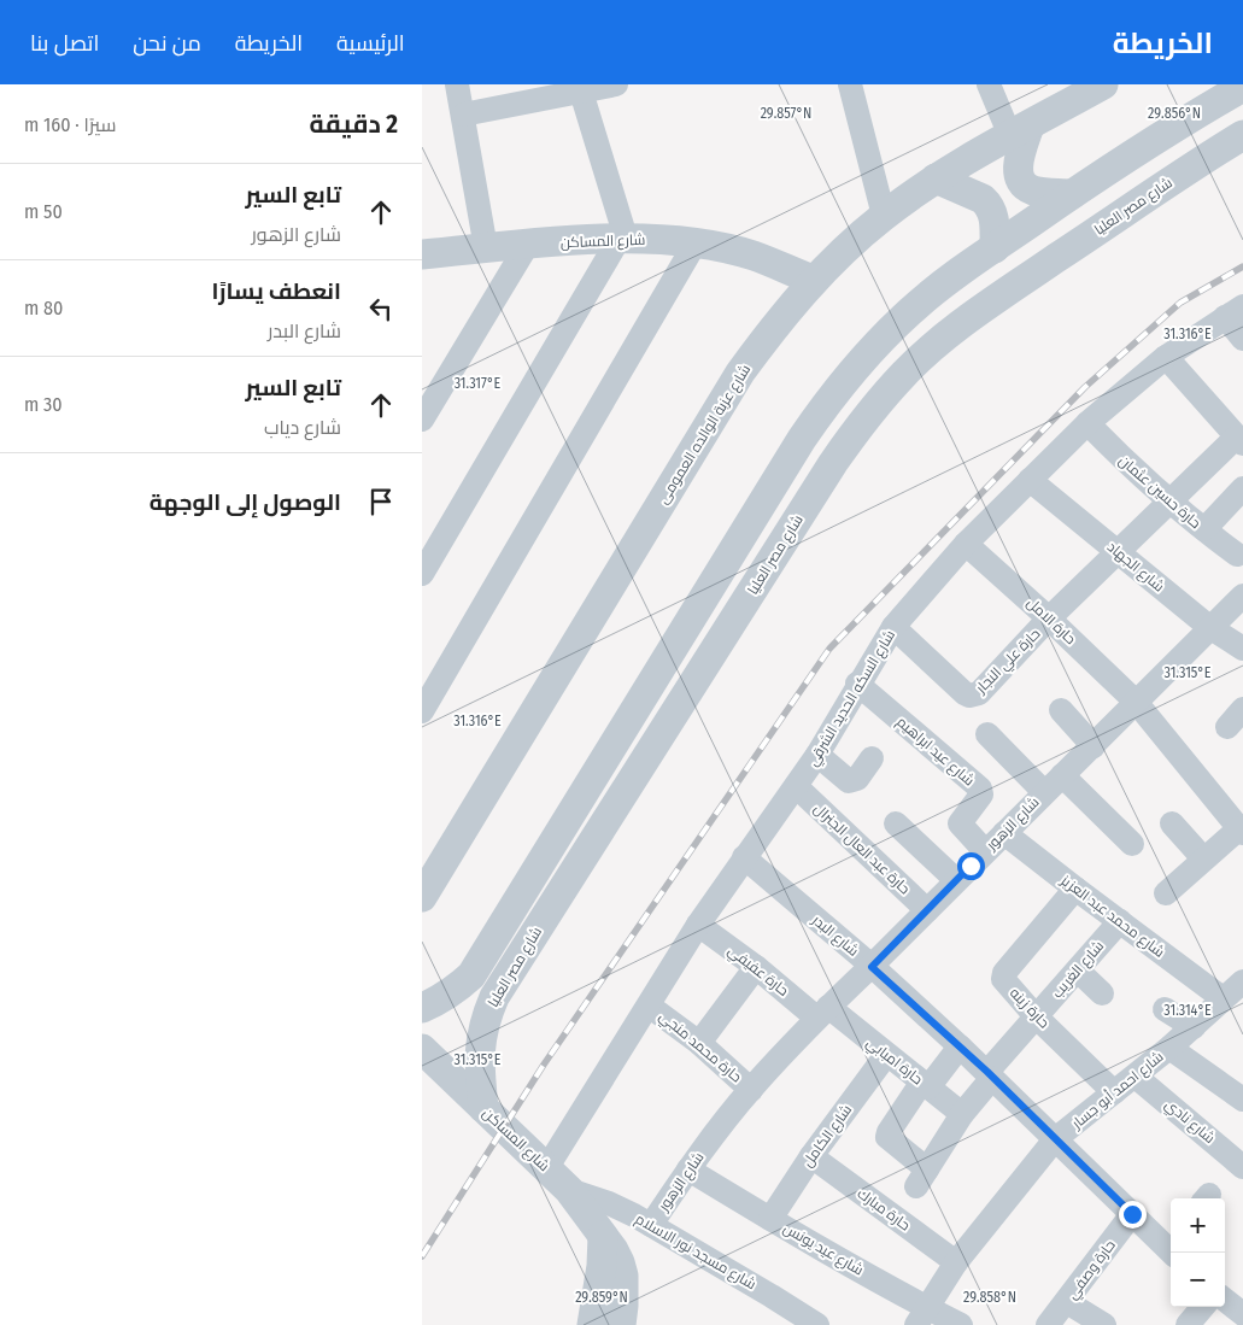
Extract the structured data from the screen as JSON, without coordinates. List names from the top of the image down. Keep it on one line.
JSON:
{"streets":{"street":["شارع مصر العليا","شارع المساكن","شارع عزبة الوالده العمومى","حارة حسين عثمان","شارع الجهاد","حارة الامل","حارة علي النجار","شارع السكه الحديد الشرقي","شارع عيد ابراهيم","شارع الزهور","حارة عبد العال الجنرال","شارع محمد عبد العزيز","شارع البدر","شارع الغريب","حارة عفيفي","حارة زينه","حارة محمد منجي","حارة امبابي","شارع احمد أبو جسار","شارع نادي","شارع الكامل","حارة مبارك","شارع عيد يونس","شارع مسجد نور الاسلام","حارة وصفي"]},"crossings":[["شارع مصر العليا","شارع المساكن"],["شارع المساكن","شارع عزبة الوالده العمومى"],["شارع المساكن","شارع السكه الحديد الشرقي"],["شارع المساكن","شارع مسجد نور الاسلام"],["حارة حسين عثمان","حارة علي النجار"],["حارة حسين عثمان","شارع السكه الحديد الشرقي"],["شارع الجهاد","حارة علي النجار"],["شارع الجهاد","شارع السكه الحديد الشرقي"],["شارع الجهاد","شارع الزهور"],["حارة الامل","حارة علي النجار"],["حارة الامل","شارع السكه الحديد الشرقي"],["حارة الامل","شارع الزهور"],["حارة علي النجار","شارع السكه الحديد الشرقي"],["شارع السكه الحديد الشرقي","شارع عيد ابراهيم"],["شارع السكه الحديد الشرقي","حارة عبد العال الجنرال"],["شارع السكه الحديد الشرقي","شارع البدر"],["شارع السكه الحديد الشرقي","حارة عفيفي"],["شارع السكه الحديد الشرقي","حارة محمد منجي"],["شارع عيد ابراهيم","شارع الزهور"],["شارع الزهور","حارة عبد العال الجنرال"],["شارع الزهور","شارع محمد عبد العزيز"],["شارع الزهور","شارع البدر"],["شارع الزهور","حارة عفيفي"],["شارع الزهور","حارة محمد منجي"],["شارع الزهور","حارة امبابي"],["شارع الزهور","شارع عيد يونس"],["شارع الزهور","شارع مسجد نور الاسلام"],["شارع محمد عبد العزيز","شارع الغريب"],["شارع محمد عبد العزيز","حارة زينه"],["شارع محمد عبد العزيز","شارع احمد أبو جسار"],["شارع البدر","شارع الغريب"],["شارع البدر","شارع احمد أبو جسار"],["شارع البدر","حارة وصفي"],["شارع الغريب","حارة زينه"],["شارع الغريب","حارة امبابي"],["حارة عفيفي","حارة امبابي"],["حارة زينه","شارع احمد أبو جسار"],["حارة امبابي","شارع الكامل"],["شارع احمد أبو جسار","شارع نادي"],["شارع احمد أبو جسار","حارة مبارك"],["شارع احمد أبو جسار","شارع عيد يونس"],["شارع الكامل","حارة مبارك"],["شارع الكامل","شارع عيد يونس"]],"page":{"header":"الخريطة","nav":["الرئيسية","الخريطة","من نحن","اتصل بنا"],"heading":["2 دقيقة","سيرًا · 160 m"],"list":[["تابع السير","شارع الزهور","50 m"],["انعطف يسارًا","شارع البدر","80 m"],["تابع السير","شارع دياب","30 m"],"الوصول إلى الوجهة"],"map_buttons":["+","−"]},"coordinates":["29.857°N","29.856°N","31.316°E","31.317°E","31.315°E","31.314°E","29.859°N","29.858°N"]}
